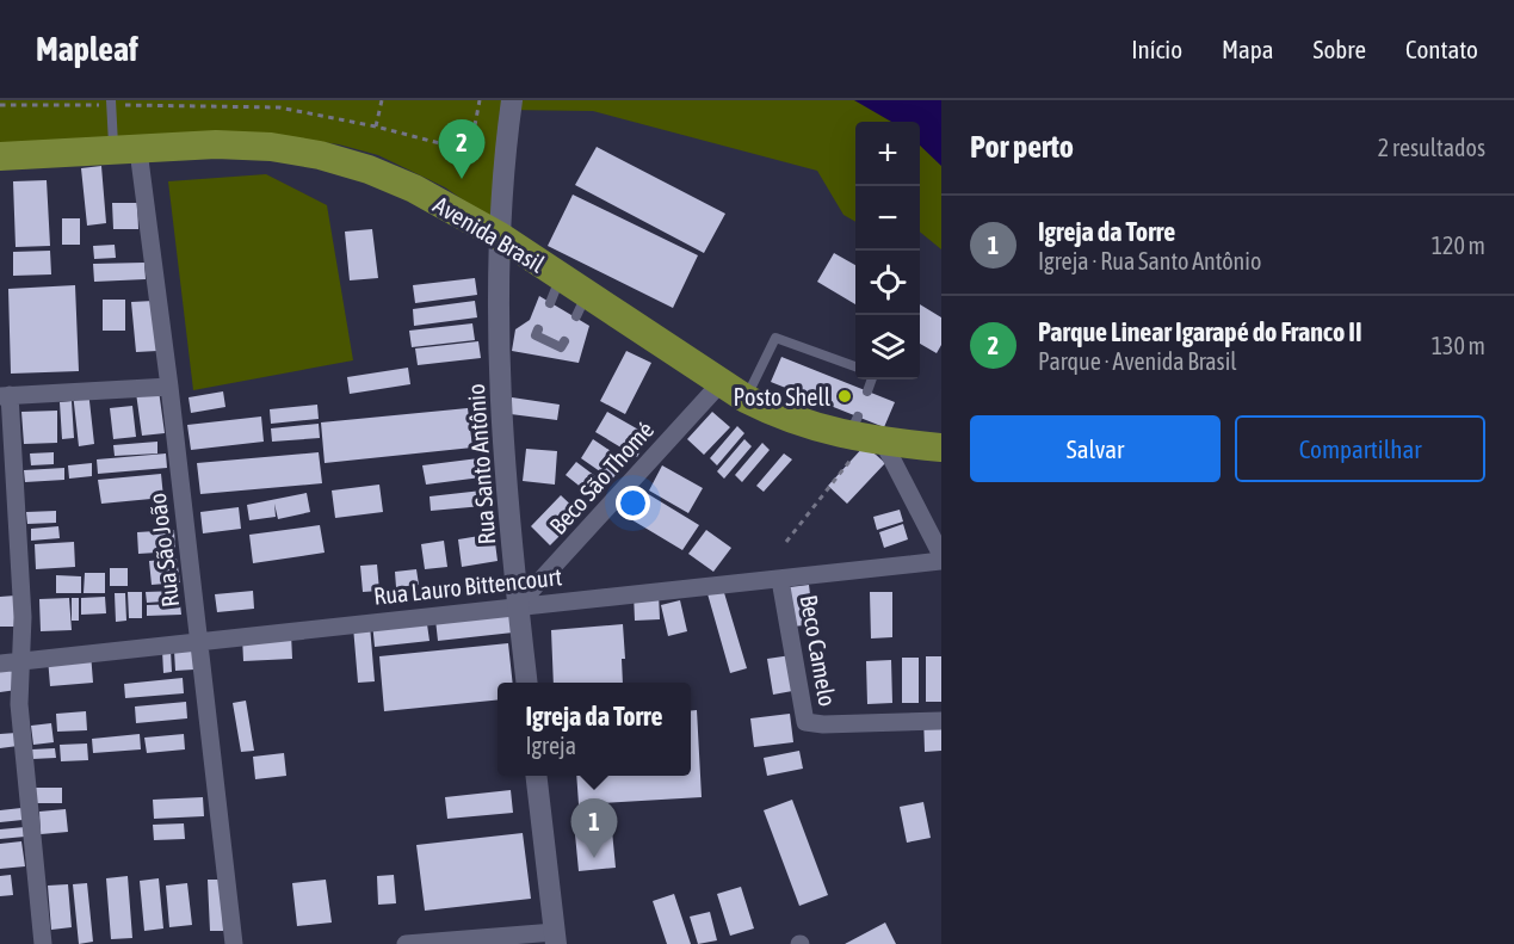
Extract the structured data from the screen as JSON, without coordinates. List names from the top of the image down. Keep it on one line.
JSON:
{"streets":{"highway":["Avenida Brasil"],"street":["Rua Santo Antônio","Beco São Thomé","Rua São João","Rua Lauro Bittencourt","Beco Camelo"]},"crossings":[["Avenida Brasil","Rua Santo Antônio"],["Avenida Brasil","Beco São Thomé"],["Avenida Brasil","Rua São João"],["Rua Santo Antônio","Beco São Thomé"],["Rua Santo Antônio","Rua Lauro Bittencourt"],["Beco São Thomé","Rua Lauro Bittencourt"],["Rua São João","Rua Lauro Bittencourt"],["Rua Lauro Bittencourt","Beco Camelo"]],"places":["Posto Shell"],"page":{"header":"Mapleaf","nav":["Início","Mapa","Sobre","Contato"],"heading":["Por perto","2 resultados"],"pins":["2","1"],"map_buttons":["+","−"],"list":[{"mark":"1","name":"Igreja da Torre","note":"Igreja · Rua Santo Antônio","value":"120 m"},{"mark":"2","name":"Parque Linear Igarapé do Franco II","note":"Parque · Avenida Brasil","value":"130 m"}],"buttons":["Salvar","Compartilhar"],"popup":["Igreja da Torre","Igreja"]}}
